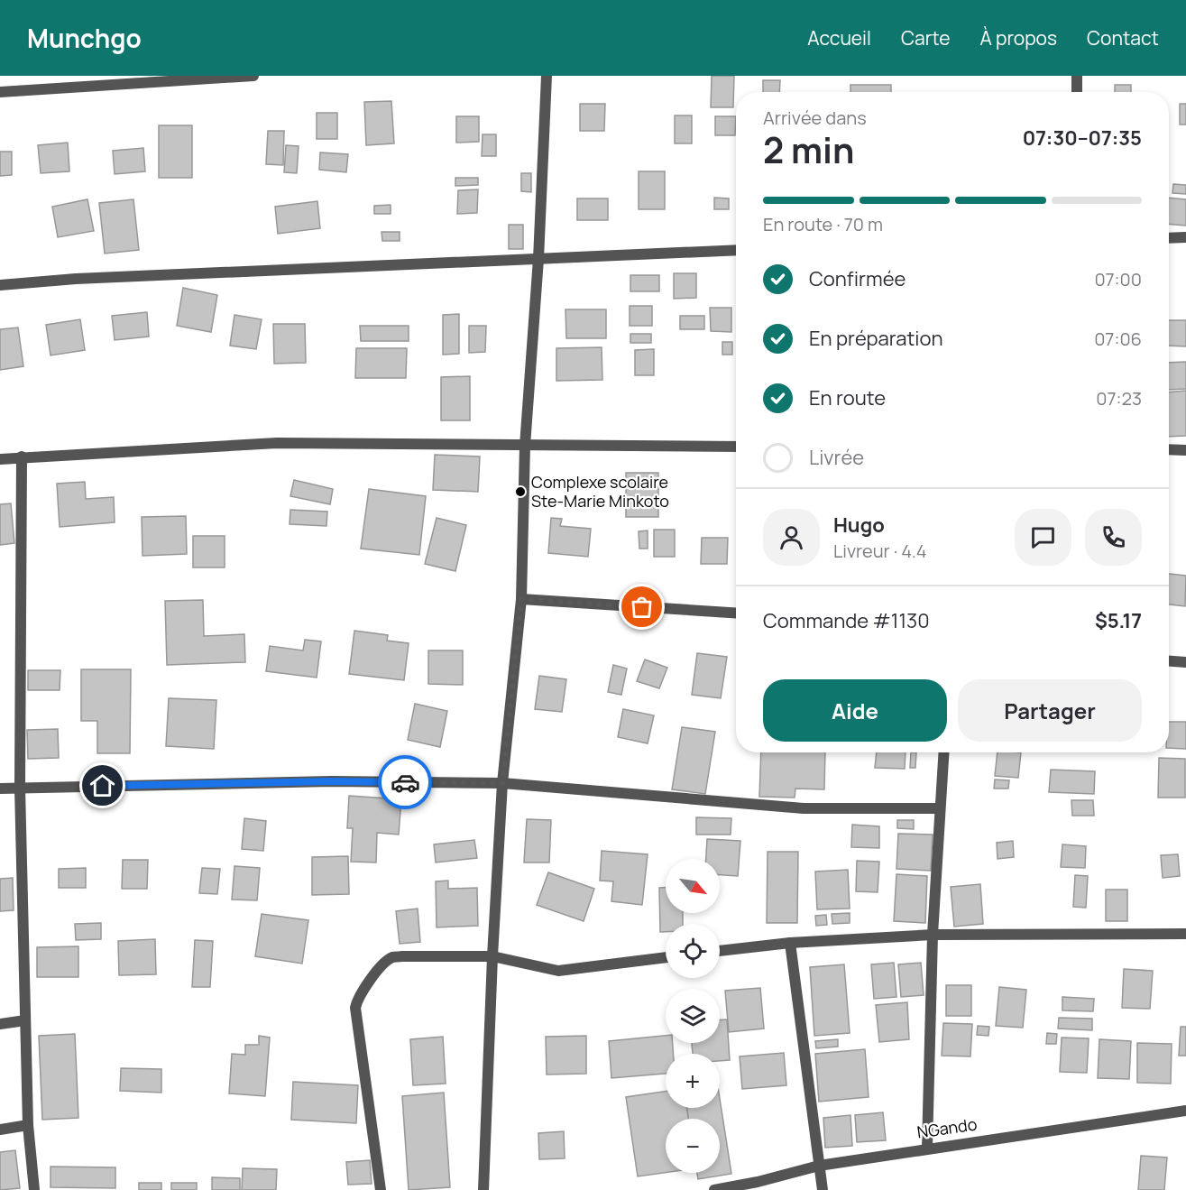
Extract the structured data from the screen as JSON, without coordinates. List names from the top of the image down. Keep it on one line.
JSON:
{"streets":{"street":["NGando"]},"places":["Complexe scolaire Ste-Marie Minkoto"],"north":"bottom right","page":{"header":"Munchgo","nav":["Accueil","Carte","À propos","Contact"],"heading":["2 min","Arrivée dans","07:30–07:35"],"panel":["Hugo","Livreur · 4.4","Commande #1130","$5.17"],"bar":"En route · 70 m","list":[["Confirmée","07:00"],["En préparation","07:06"],["En route","07:23"],"Livrée"],"buttons":["Aide","Partager"],"map_buttons":["+","−"]}}
